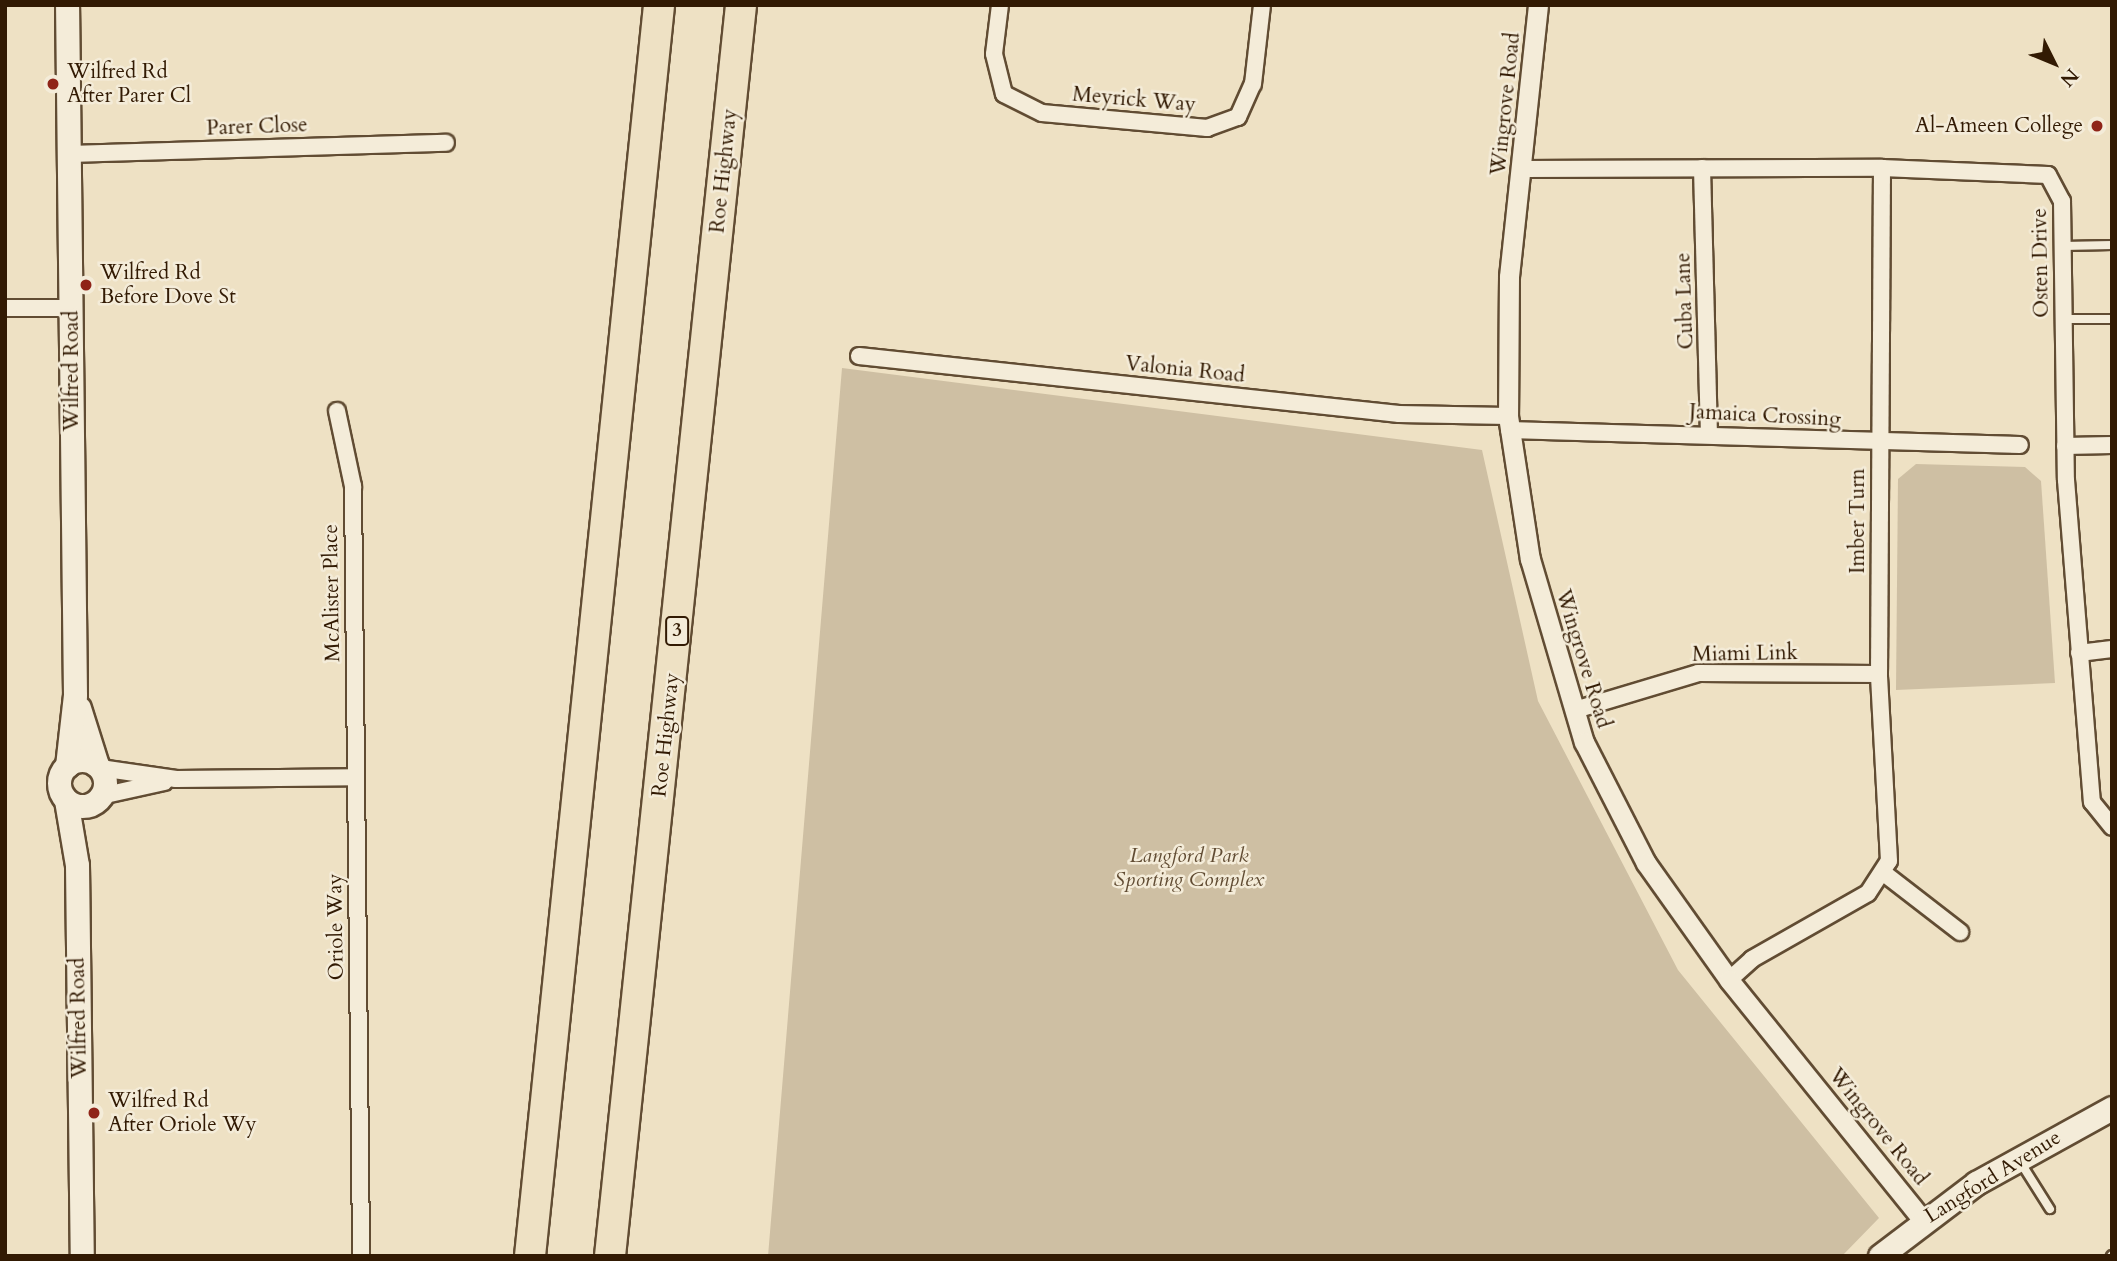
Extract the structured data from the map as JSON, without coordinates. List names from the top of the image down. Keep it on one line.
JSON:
{"streets":{"highway":["Roe Highway","3"],"main road":["Wilfred Road","Langford Avenue"],"street":["Meyrick Way","Wingrove Road","Parer Close","Osten Drive","Cuba Lane","Valonia Road","Jamaica Crossing","Imber Turn","McAlister Place","Miami Link","Oriole Way"]},"crossings":[["Wingrove Road","Osten Drive"],["Wingrove Road","Valonia Road"],["Wingrove Road","Jamaica Crossing"],["Wingrove Road","Miami Link"],["Wingrove Road","Langford Avenue"],["Parer Close","Wilfred Road"],["Osten Drive","Cuba Lane"],["Osten Drive","Imber Turn"],["Cuba Lane","Jamaica Crossing"],["Valonia Road","Jamaica Crossing"],["Jamaica Crossing","Imber Turn"],["Imber Turn","Miami Link"],["McAlister Place","Oriole Way"]],"parks":["Langford Park Sporting Complex"],"places":["Wilfred Rd After Parer Cl","Al-Ameen College","Wilfred Rd Before Dove St","Wilfred Rd After Oriole Wy"],"north":"bottom right"}
